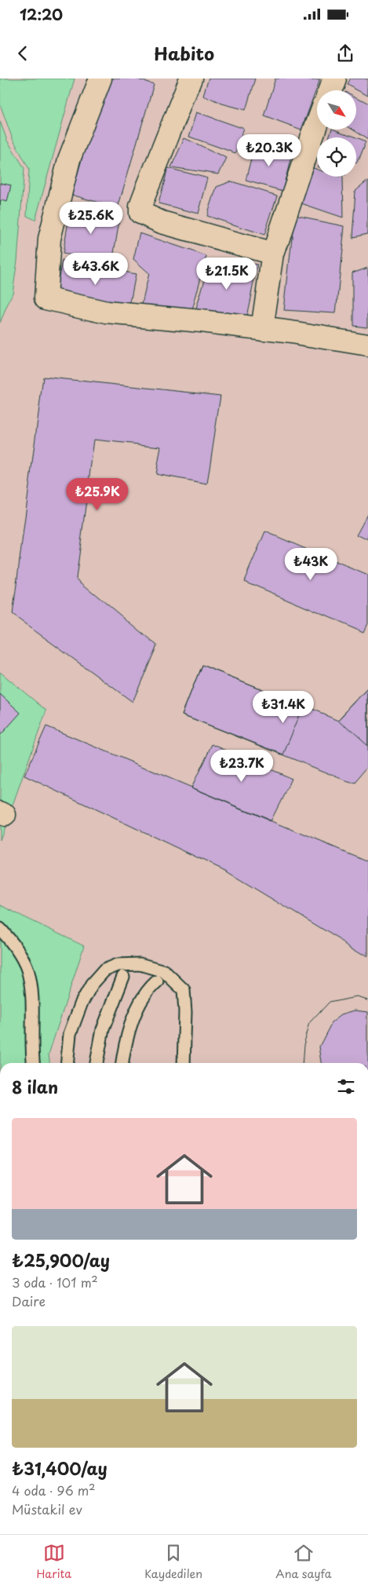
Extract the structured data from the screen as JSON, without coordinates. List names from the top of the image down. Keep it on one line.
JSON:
{"north":"bottom right","page":{"status":"12:20","header":"Habito","price":["₺20.3K","₺25.6K","₺43.6K","₺21.5K","₺25.9K","₺43K","₺31.4K","₺23.7K"],"heading":"8 ilan","list":[{"name":"₺25,900/ay","note":"3 oda · 101 m² · Daire"},{"name":"₺31,400/ay","note":"4 oda · 96 m² · Müstakil ev"}],"tabs":["Harita","Kaydedilen","Ana sayfa"]}}
